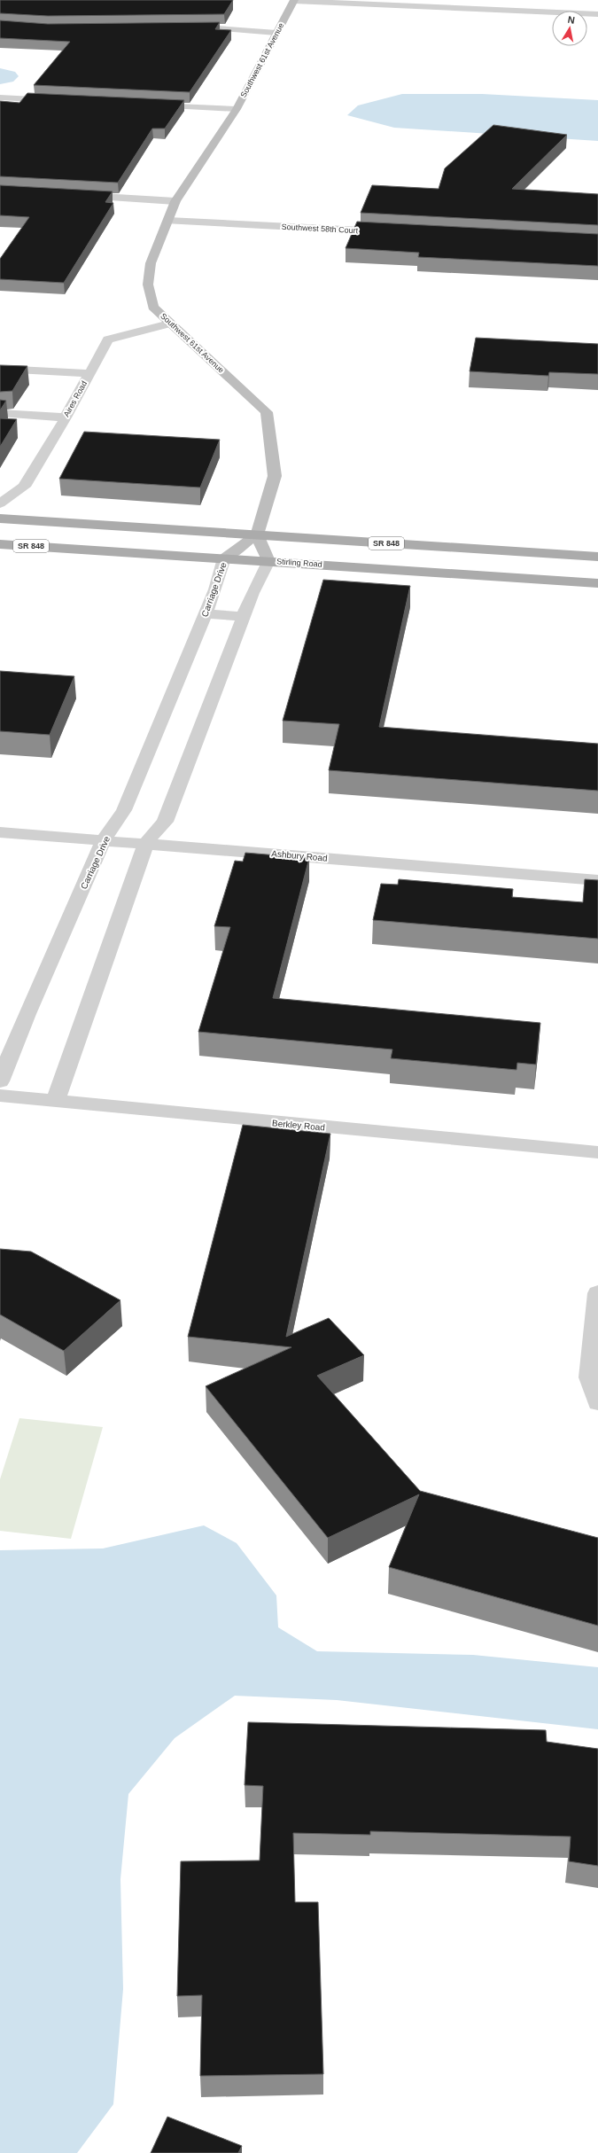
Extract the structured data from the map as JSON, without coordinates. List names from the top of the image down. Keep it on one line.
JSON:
{"streets":{"main road":["SR 848","Stirling Road"],"street":["Southwest 61st Avenue","Southwest 58th Court","Aires Road","Carriage Drive","Ashbury Road","Berkley Road"]},"crossings":[["Southwest 61st Avenue","Southwest 58th Court"],["Southwest 61st Avenue","Aires Road"],["Southwest 61st Avenue","SR 848"],["Southwest 61st Avenue","Carriage Drive"],["SR 848","Carriage Drive"],["Stirling Road","Carriage Drive"],["Carriage Drive","Ashbury Road"]],"north":"top"}
